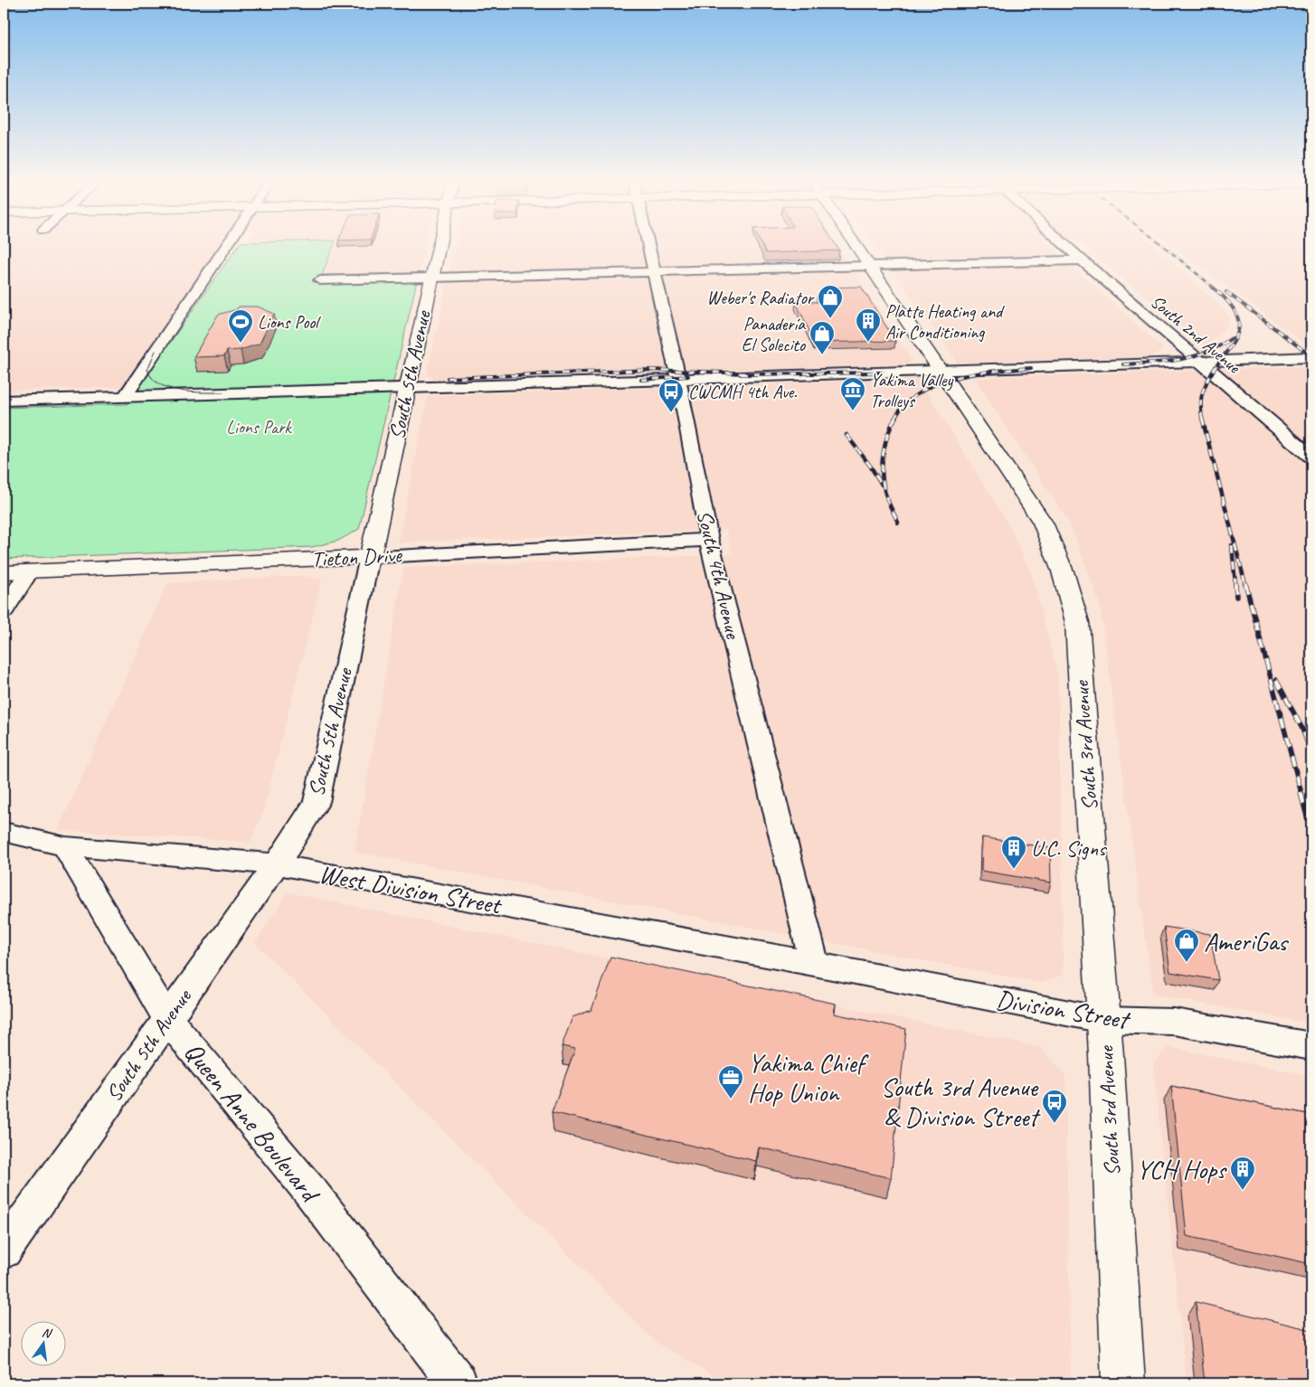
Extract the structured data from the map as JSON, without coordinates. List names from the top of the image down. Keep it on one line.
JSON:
{"streets":{"street":["South 2nd Avenue","South 5th Avenue","Tieton Drive","South 4th Avenue","South 3rd Avenue","West Division Street","Division Street","Queen Anne Boulevard"]},"crossings":[["South 5th Avenue","Tieton Drive"],["South 5th Avenue","West Division Street"],["South 5th Avenue","Queen Anne Boulevard"],["Tieton Drive","South 4th Avenue"],["South 4th Avenue","West Division Street"],["South 4th Avenue","Division Street"],["South 3rd Avenue","Division Street"],["West Division Street","Division Street"],["West Division Street","Queen Anne Boulevard"]],"parks":["Lions Park"],"places":{"shop":["Weber's Radiator","Panadería El Solecito","AmeriGas"],"building":["Platte Heating and Air Conditioning","U.C. Signs","YCH Hops"],"sports":["Lions Pool"],"museum":["Yakima Valley Trolleys"],"bus stop":["CWCMH 4th Ave.","South 3rd Avenue & Division Street"],"office":["Yakima Chief Hop Union"]},"north":"top"}
